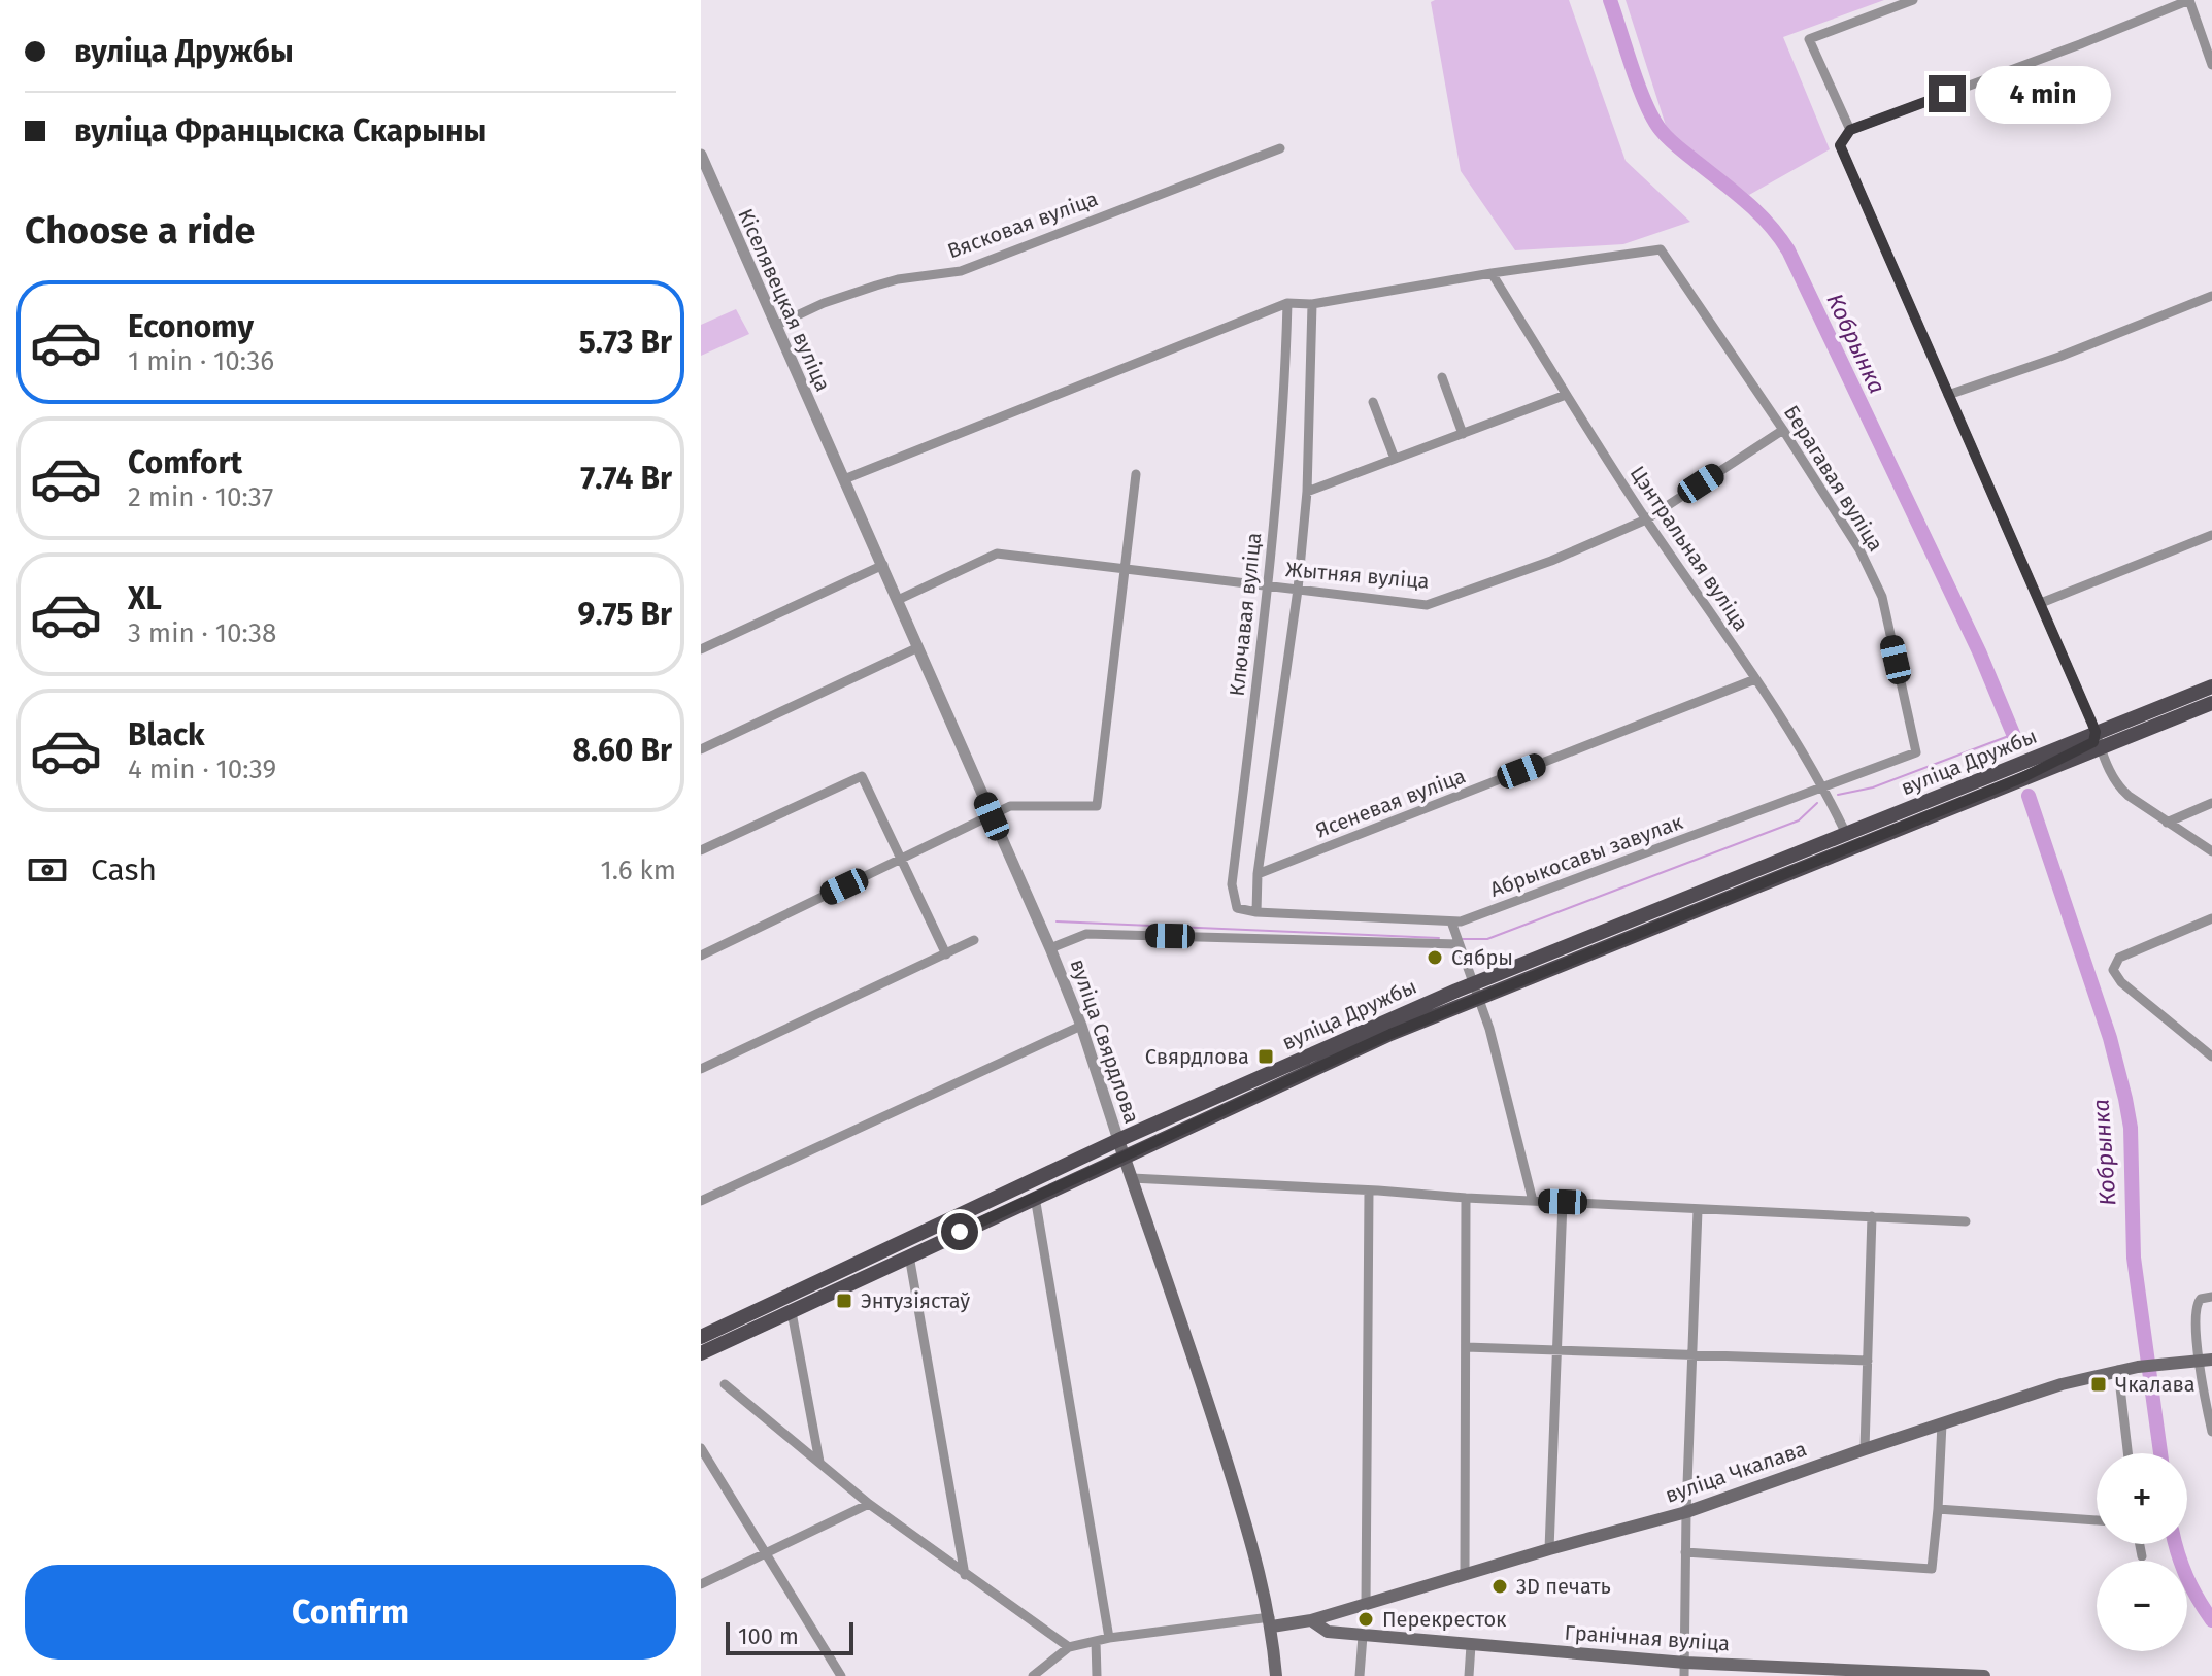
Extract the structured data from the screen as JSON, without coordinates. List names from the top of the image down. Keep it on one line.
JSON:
{"streets":{"main road":["вуліца Дружбы","вуліца Свярдлова","вуліца Чкалава","Гранічная вуліца"],"street":["Вясковая вуліца","Кіселявецкая вуліца","Берагавая вуліца","Цэнтральная вуліца","Жытняя вуліца","Ключавая вуліца","Ясеневая вуліца","Абрыкосавы завулак"]},"crossings":[["Вясковая вуліца","Кіселявецкая вуліца"],["Кіселявецкая вуліца","вуліца Свярдлова"],["Берагавая вуліца","Цэнтральная вуліца"],["Берагавая вуліца","Жытняя вуліца"],["Берагавая вуліца","Абрыкосавы завулак"],["Цэнтральная вуліца","Жытняя вуліца"],["Цэнтральная вуліца","вуліца Дружбы"],["Цэнтральная вуліца","Ясеневая вуліца"],["Цэнтральная вуліца","Абрыкосавы завулак"],["Жытняя вуліца","Ключавая вуліца"],["Жытняя вуліца","вуліца Свярдлова"],["Ключавая вуліца","Абрыкосавы завулак"],["вуліца Дружбы","вуліца Свярдлова"],["вуліца Свярдлова","вуліца Чкалава"],["вуліца Чкалава","Гранічная вуліца"]],"water":["Кобрынка"],"places":{"other":["Сябры","3D печать","Перекресток"],"transit":["Свярдлова","Энтузіястаў","Чкалава"]},"scale_bar":"100 m","page":{"banner":["вуліца Дружбы","вуліца Францыска Скарыны"],"bubble":"4 min","heading":"Choose a ride","list":[{"name":"Economy","note":"1 min · 10:36","value":"5.73 Br"},{"name":"Comfort","note":"2 min · 10:37","value":"7.74 Br"},{"name":"XL","note":"3 min · 10:38","value":"9.75 Br"},{"name":"Black","note":"4 min · 10:39","value":"8.60 Br"}],"pay":["Cash","1.6 km"],"map_buttons":["+","−"],"buttons":"Confirm","scale":"100 m"}}
